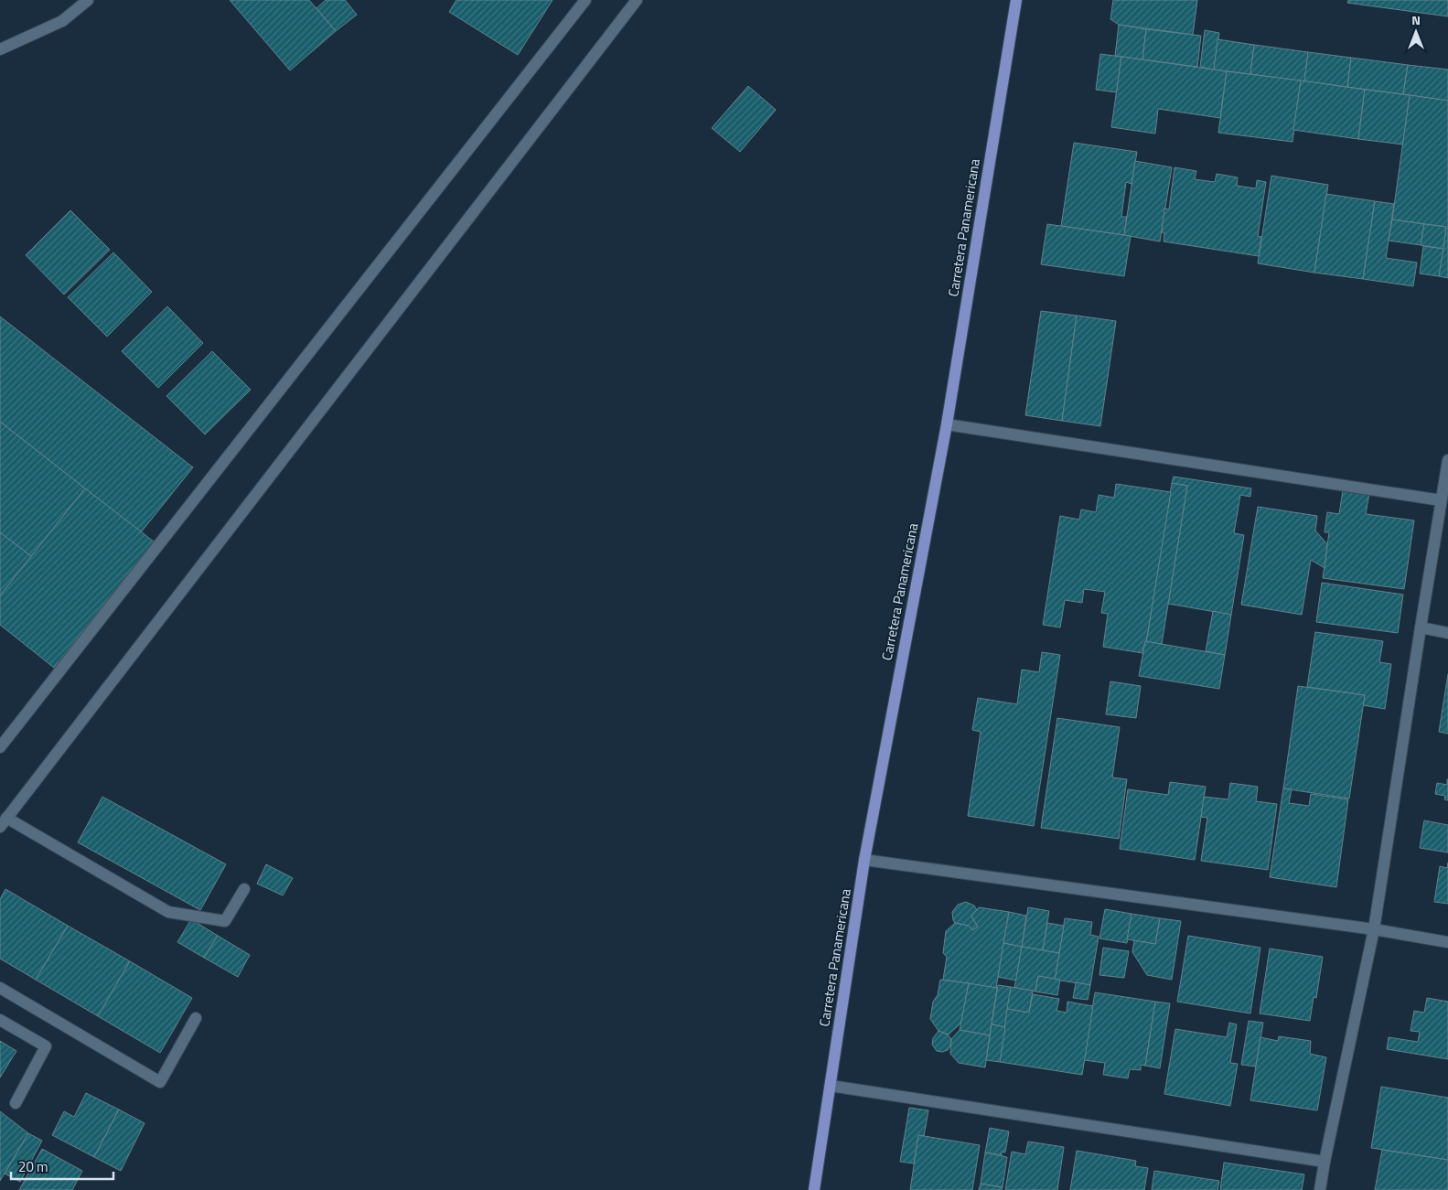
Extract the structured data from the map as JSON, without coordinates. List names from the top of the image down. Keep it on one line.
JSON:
{"streets":{"main road":["Carretera Panamericana"]},"scale_bar":"20 m","north":"top"}
